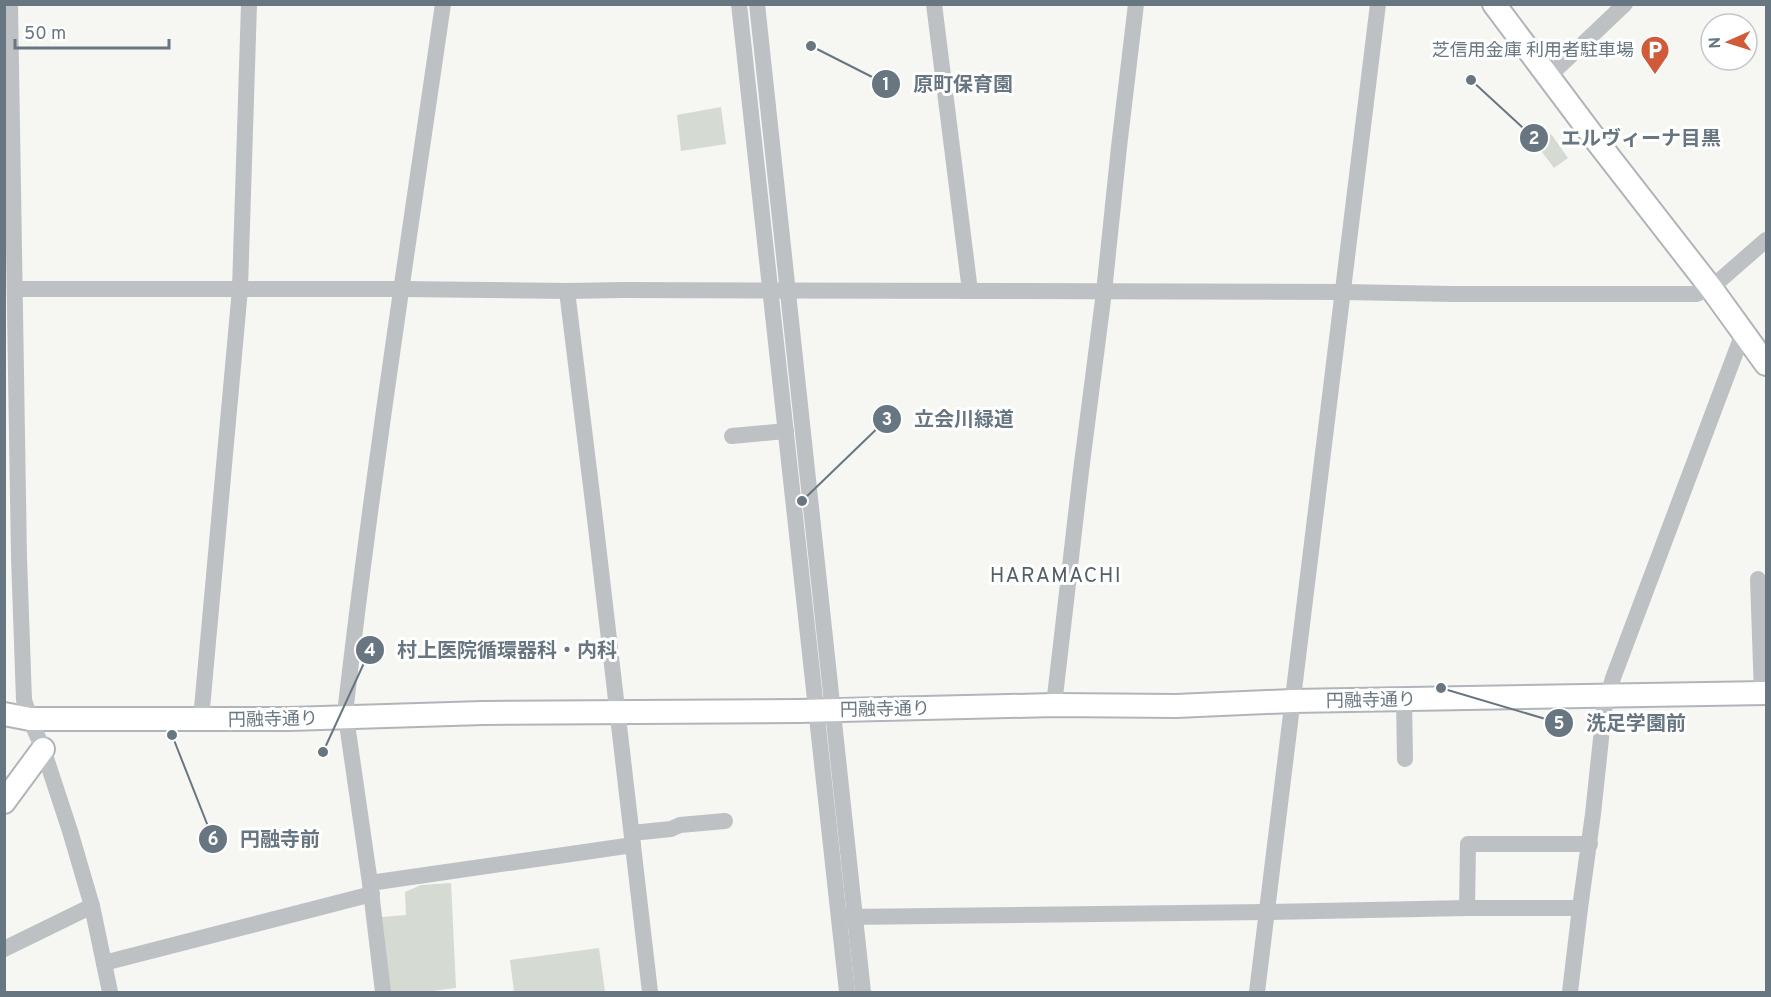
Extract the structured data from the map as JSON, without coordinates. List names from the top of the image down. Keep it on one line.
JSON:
{"streets":{"street":["円融寺通り"]},"districts":["HARAMACHI"],"places":{"other":["原町保育園","エルヴィーナ目黒","立会川緑道","洗足学園前","円融寺前","村上医院循環器科・内科"],"parking":["芝信用金庫 利用者駐車場"]},"scale_bar":"50 m","north":"left"}
